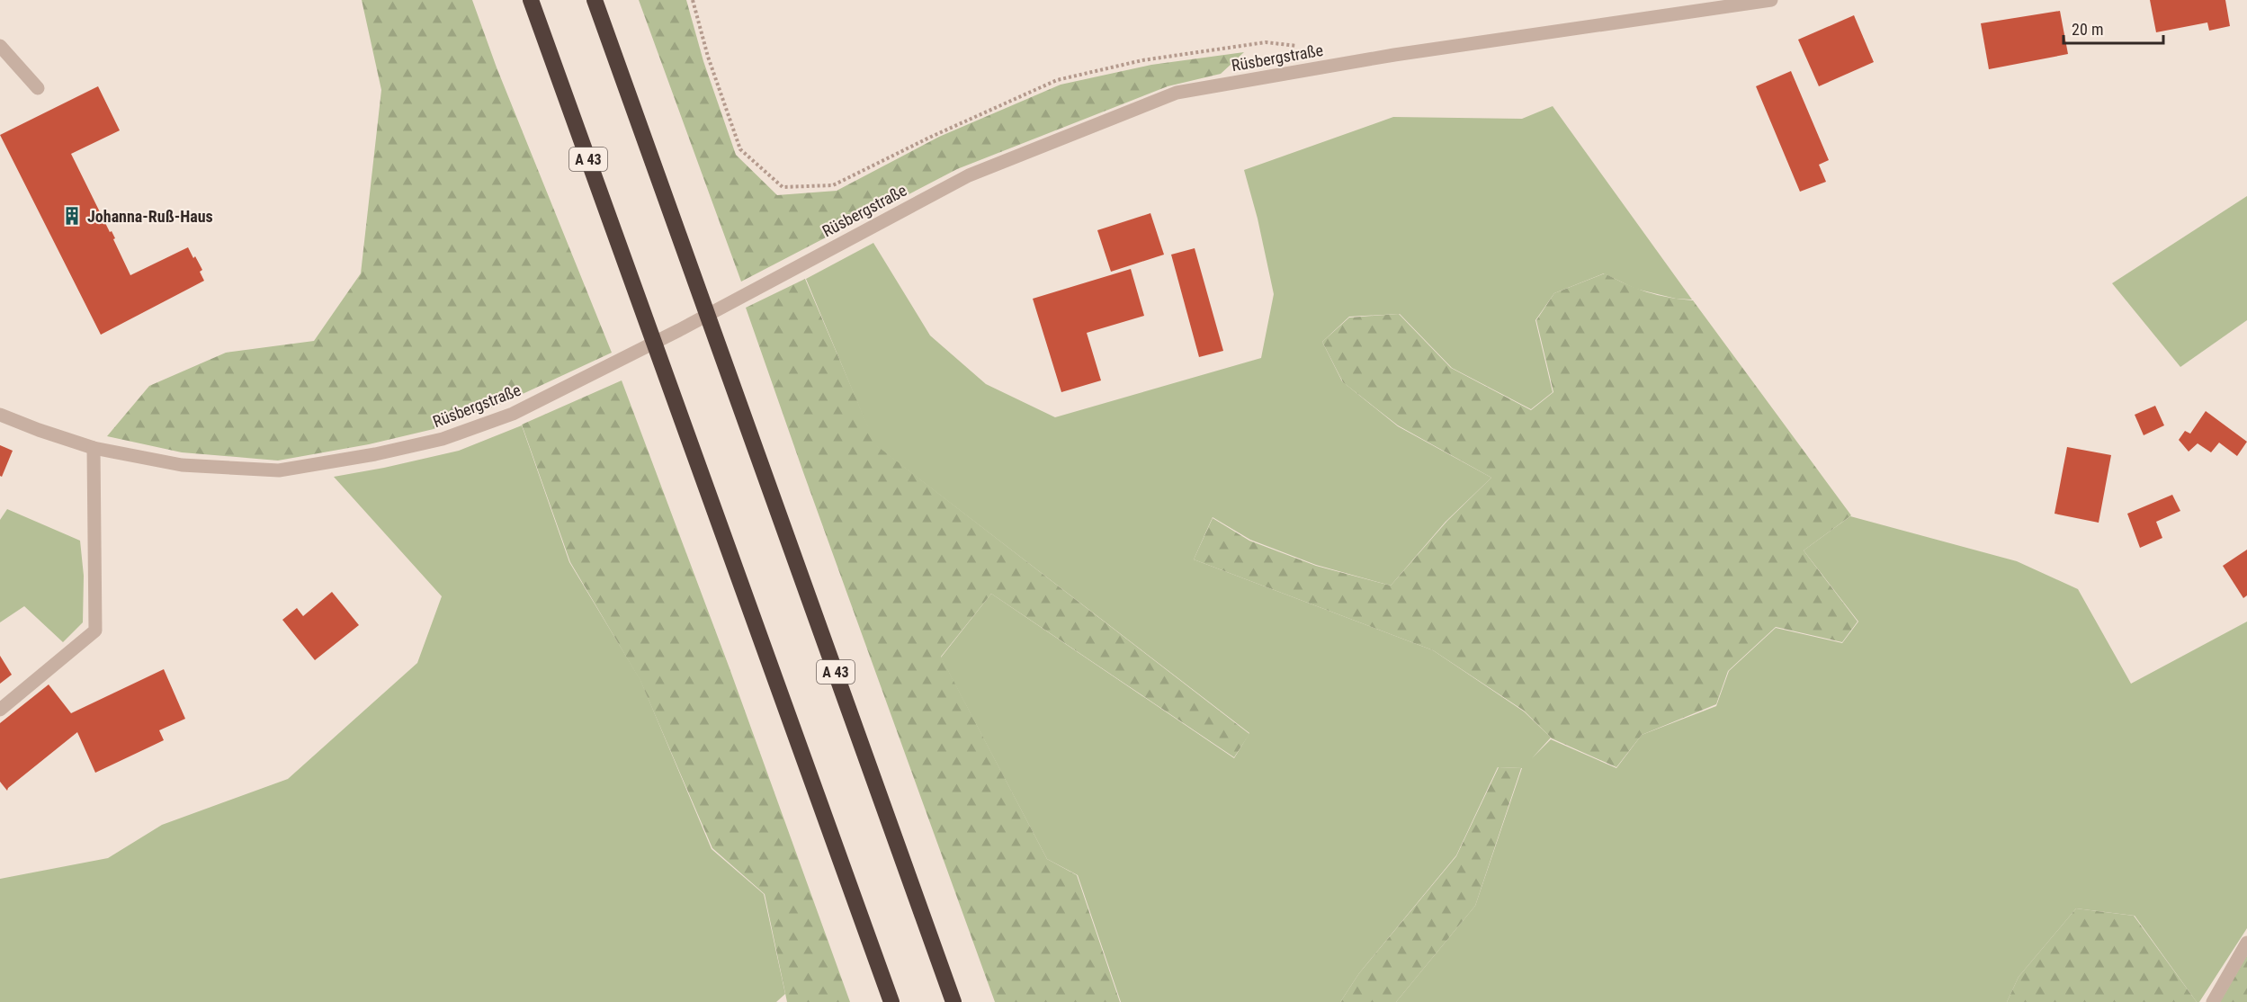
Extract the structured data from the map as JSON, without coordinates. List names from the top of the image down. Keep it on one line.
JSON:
{"streets":{"highway":["A 43"],"street":["Rüsbergstraße"]},"places":{"building":["Johanna-Ruß-Haus"]},"scale_bar":"20 m"}
